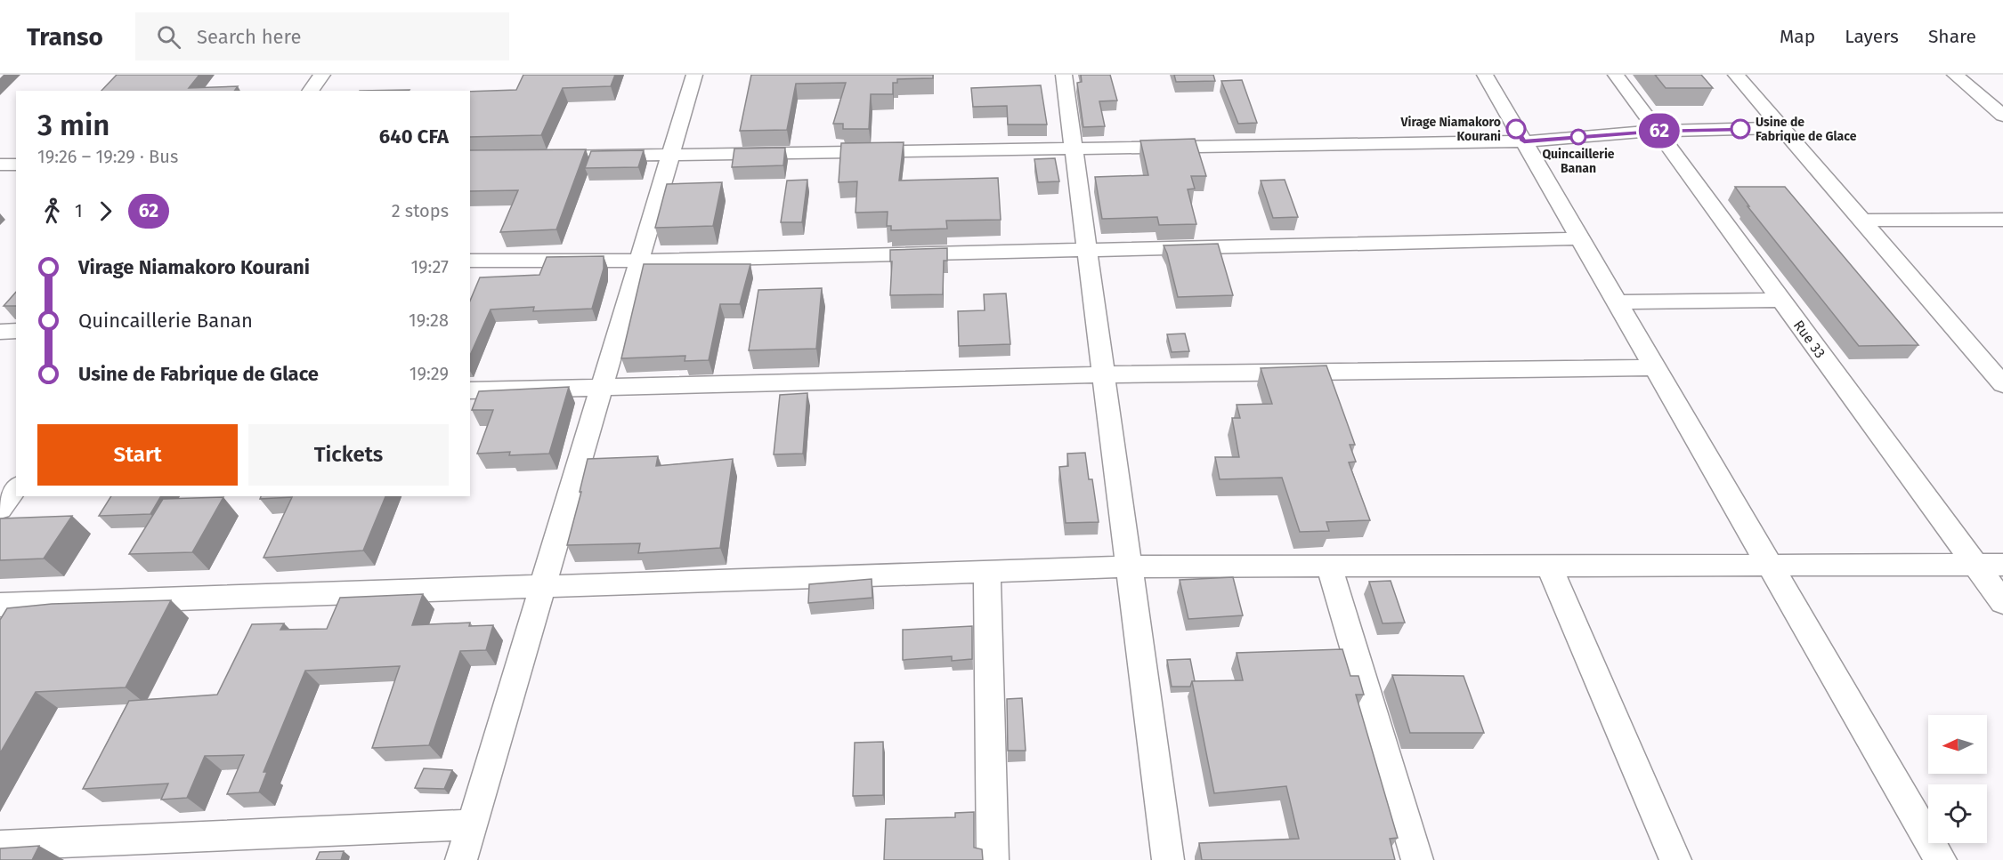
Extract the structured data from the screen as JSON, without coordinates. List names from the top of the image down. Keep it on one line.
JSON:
{"streets":{"street":["Rue 33"]},"places":["Virage Niamakoro Kourani","Usine de Fabrique de Glace","Quincaillerie Banan"],"lines":["bus line 62"],"north":"left","page":{"header":"Transo","search":"Search here","nav":["Map","Layers","Share"],"on_map":"62","heading":["3 min","19:26 – 19:29 · Bus","640 CFA"],"legs":["1","62","2 stops"],"list":[{"name":"Virage Niamakoro Kourani","value":"19:27"},{"name":"Quincaillerie Banan","value":"19:28"},{"name":"Usine de Fabrique de Glace","value":"19:29"}],"buttons":["Start","Tickets"]}}
